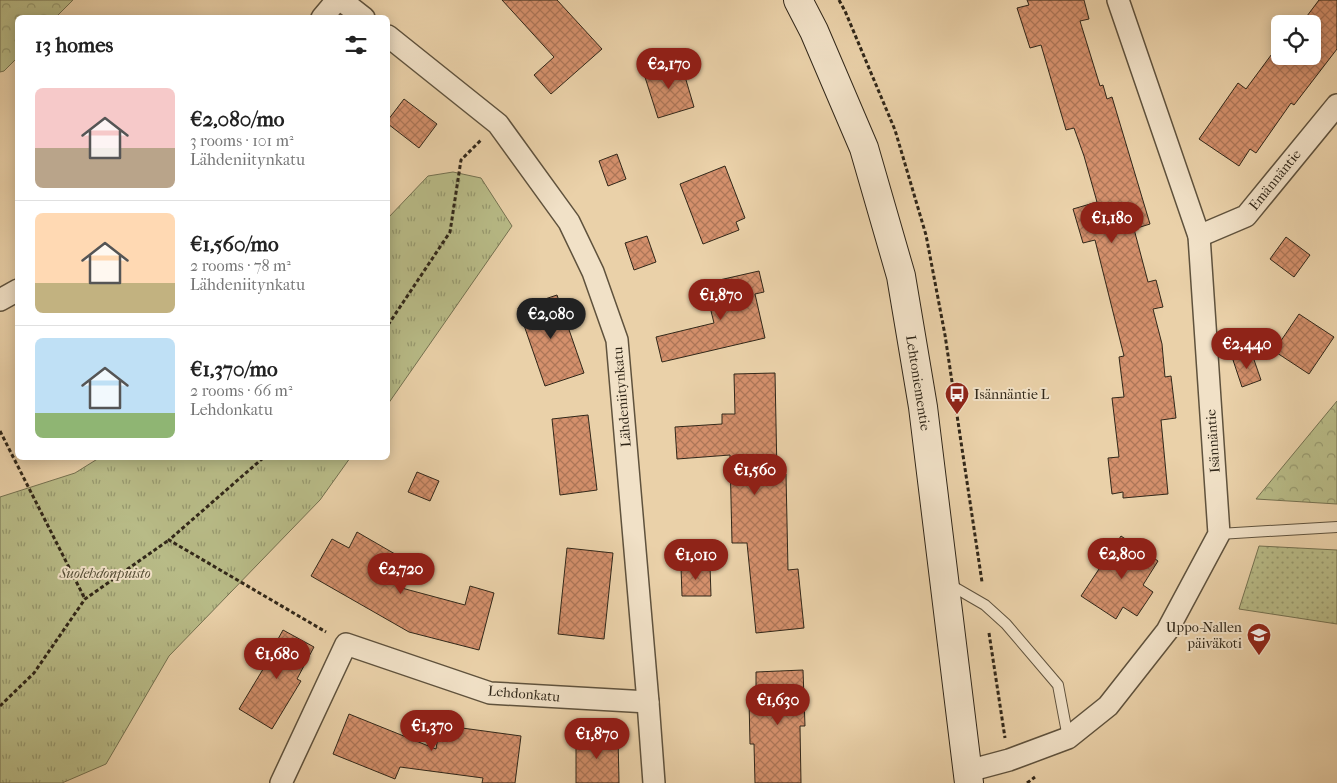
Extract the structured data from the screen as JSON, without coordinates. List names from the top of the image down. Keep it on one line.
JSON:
{"streets":{"main road":["Lehtoniementie"],"street":["Emännäntie","Lähdeniitynkatu","Isännäntie","Lehdonkatu"]},"crossings":[["Emännäntie","Isännäntie"],["Lähdeniitynkatu","Lehdonkatu"]],"parks":["Suolehdonpuisto"],"places":{"bus stop":["Isännäntie L"],"school or university":["Uppo-Nallen päiväkoti"]},"page":{"heading":"13 homes","price":["€2,170","€1,180","€1,870","€2,080","€2,440","€1,560","€2,800","€1,010","€2,720","€1,680","€1,630","€1,370","€1,870"],"list":[{"name":"€2,080/mo","note":"3 rooms · 101 m² · Lähdeniitynkatu"},{"name":"€1,560/mo","note":"2 rooms · 78 m² · Lähdeniitynkatu"},{"name":"€1,370/mo","note":"2 rooms · 66 m² · Lehdonkatu"}]}}
